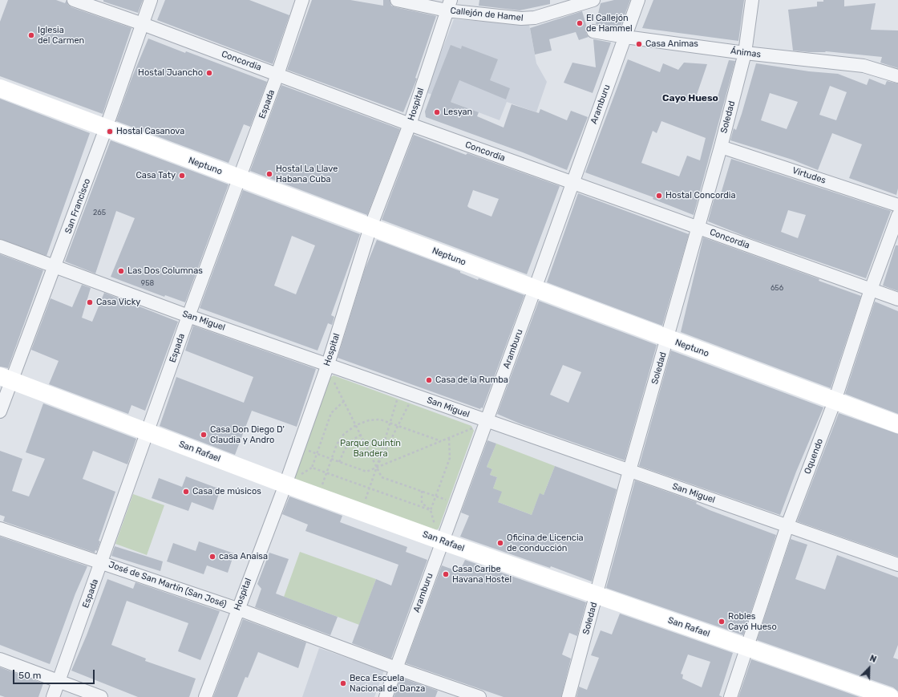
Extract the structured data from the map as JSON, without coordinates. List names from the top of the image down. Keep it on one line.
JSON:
{"streets":{"street":["Callejón de Hamel","Ánimas","Concordia","Espada","Hospital","Aramburu","Soledad","Neptuno","Virtudes","San Francisco","San Miguel","San Rafael","Oquendo","José de San Martín (San José)"]},"crossings":[["Callejón de Hamel","Hospital"],["Ánimas","Aramburu"],["Ánimas","Soledad"],["Concordia","Espada"],["Concordia","Hospital"],["Concordia","Aramburu"],["Concordia","Soledad"],["Concordia","San Francisco"],["Concordia","Oquendo"],["Espada","Neptuno"],["Espada","San Miguel"],["Espada","San Rafael"],["Espada","José de San Martín (San José)"],["Hospital","Neptuno"],["Hospital","San Miguel"],["Hospital","San Rafael"],["Hospital","José de San Martín (San José)"],["Aramburu","Neptuno"],["Aramburu","San Miguel"],["Aramburu","San Rafael"],["Aramburu","José de San Martín (San José)"],["Soledad","Neptuno"],["Soledad","Virtudes"],["Soledad","San Miguel"],["Soledad","San Rafael"],["Neptuno","San Francisco"],["Neptuno","Oquendo"],["San Francisco","San Miguel"],["San Francisco","San Rafael"],["San Miguel","Oquendo"],["San Rafael","Oquendo"]],"districts":["Cayo Hueso"],"parks":["Parque Quintín Bandera"],"places":["El Callejón de Hammel","Iglesia del Carmen","Casa Animas","Hostal Juancho","Lesyan","Hostal Casanova","Hostal La Llave Habana Cuba","Casa Taty","Hostal Concordia","Las Dos Columnas","Casa Vicky","Casa de la Rumba","Casa Don Diego D' Claudia y Andro","Casa de músicos","Oficina de Licencia de conducción","casa Anaisa","Casa Caribe Havana Hostel","Robles Cayó Hueso","Beca Escuela Nacional de Danza"],"house_numbers":["265","958","656"],"scale_bar":"50 m","north":"top right"}
